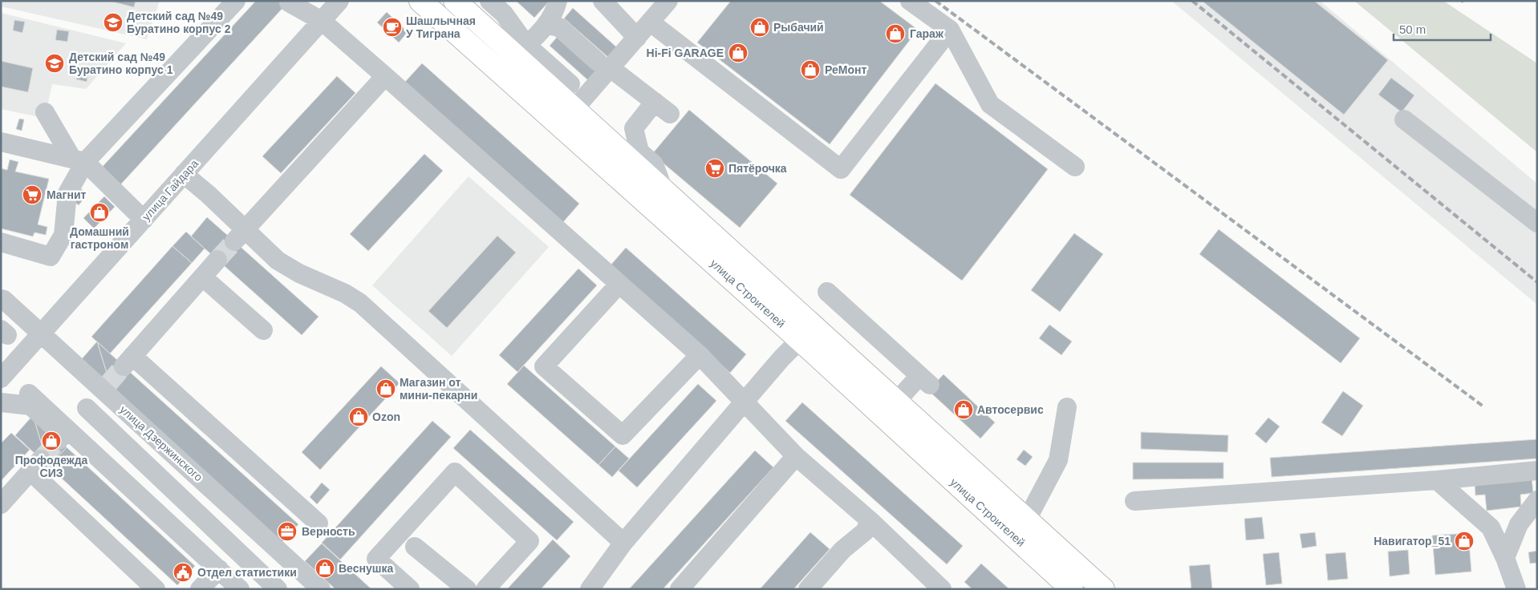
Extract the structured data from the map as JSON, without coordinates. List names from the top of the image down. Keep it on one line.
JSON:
{"streets":{"main road":["улица Строителей"],"street":["улица Гайдара","улица Дзержинского"]},"crossings":[["улица Гайдара","улица Дзержинского"]],"places":{"school or university":["Детский сад №49 Буратино корпус 2","Детский сад №49 Буратино корпус 1"],"cafe":["Шашлычная У Тиграна"],"shop":["Рыбачий","Гараж","Hi-Fi GARAGE","РеМонт","Домашний гастроном","Магазин от мини-пекарни","Автосервис","Ozon","Профодежда СИЗ","Навигатор_51","Веснушка"],"supermarket":["Пятёрочка","Магнит"],"office":["Верность"],"public building":["Отдел статистики"]},"scale_bar":"50 m"}
